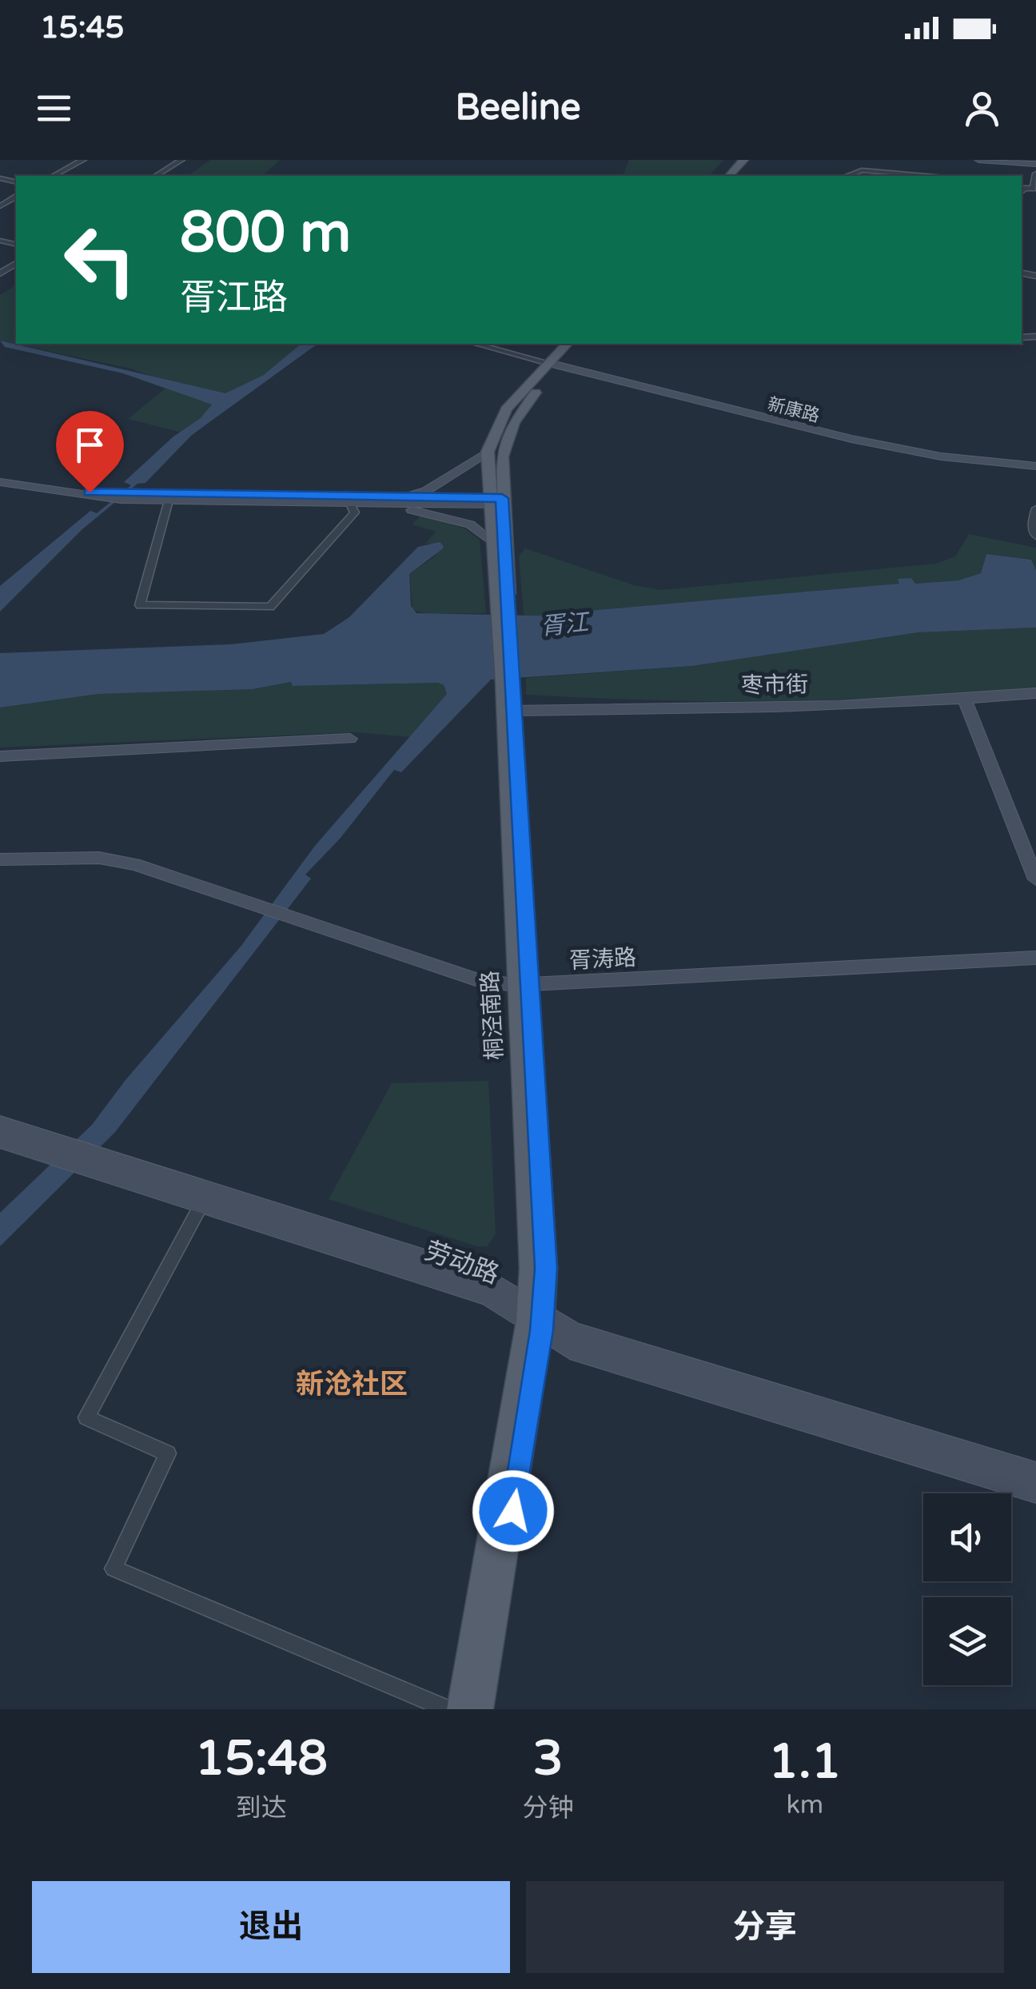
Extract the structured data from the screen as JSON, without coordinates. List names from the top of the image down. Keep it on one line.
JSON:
{"streets":{"main road":["桐泾南路"],"street":["新康路","枣市街","胥涛路","劳动路"]},"crossings":[["新康路","桐泾南路"],["枣市街","桐泾南路"],["胥涛路","桐泾南路"],["桐泾南路","劳动路"]],"districts":["新沧社区"],"water":["胥江"],"page":{"status":"15:45","header":"Beeline","turn":["800 m","胥江路"],"eta":["15:48","到达","3","分钟","1.1","km"],"buttons":["退出","分享"]}}
